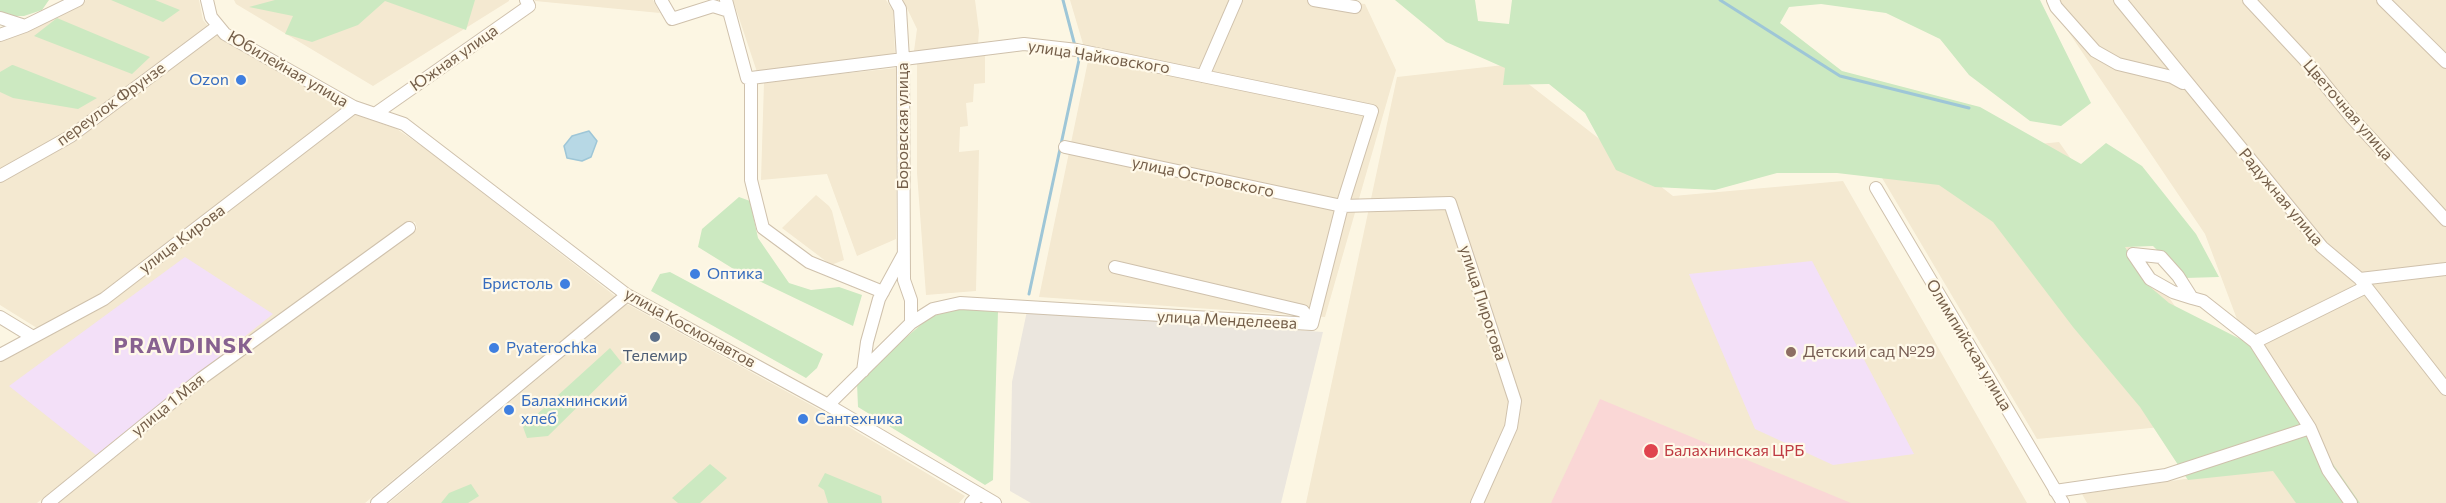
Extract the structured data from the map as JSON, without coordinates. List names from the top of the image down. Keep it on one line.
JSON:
{"streets":{"street":["улица Чайковского","Южная улица","Юбилейная улица","переулок Фрунзе","Цветочная улица","Боровская улица","улица Островского","Радужная улица","улица Кирова","улица Пирогова","улица Менделеева","улица Космонавтов","Олимпийская улица","улица 1 Мая"]},"crossings":[["улица Чайковского","Боровская улица"],["улица Чайковского","улица Островского"],["улица Чайковского","улица Пирогова"],["Южная улица","улица Космонавтов"],["Юбилейная улица","переулок Фрунзе"],["Юбилейная улица","улица Кирова"],["Юбилейная улица","улица Космонавтов"],["Боровская улица","улица Менделеева"],["улица Островского","улица Пирогова"],["улица Кирова","улица Космонавтов"]],"districts":["PRAVDINSK"],"places":["Ozon","Оптика","Бристоль","Телемир","Pyaterochka","Детский сад №29","Балахнинский хлеб","Сантехника","Балахнинская ЦРБ"]}
